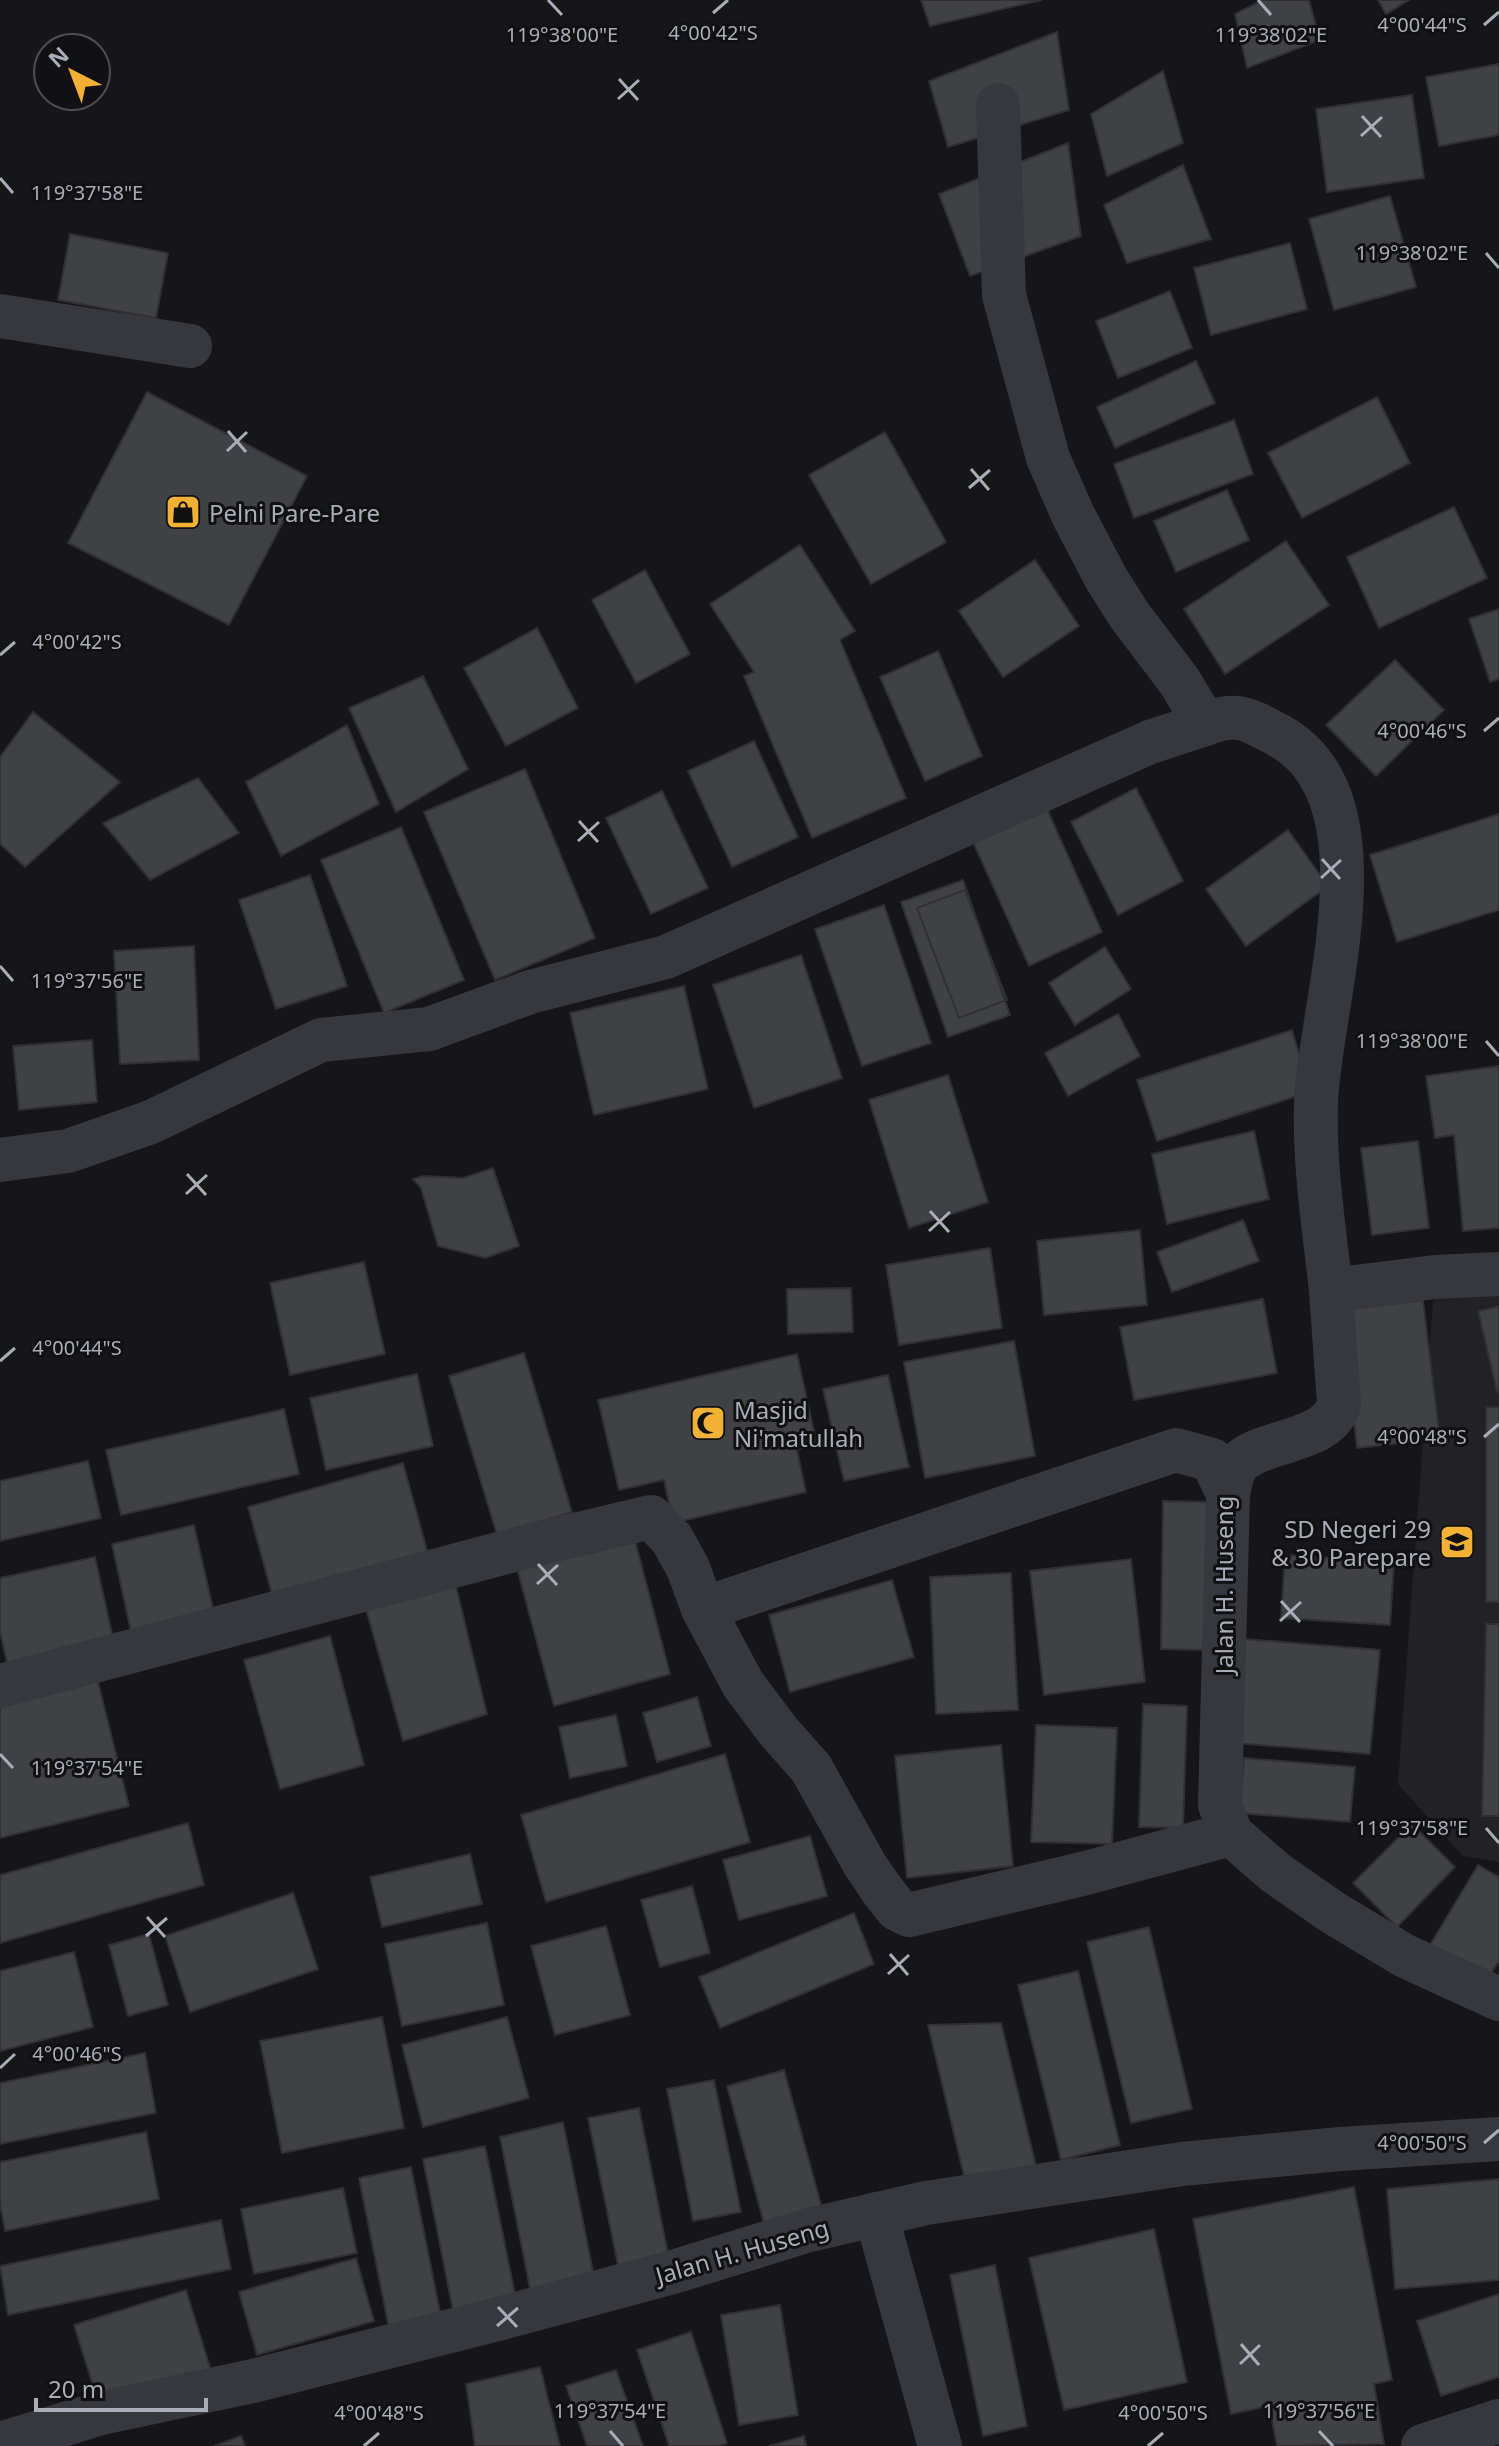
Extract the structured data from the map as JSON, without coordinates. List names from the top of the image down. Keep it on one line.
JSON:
{"streets":{"street":["Jalan H. Huseng"]},"places":{"shop":["Pelni Pare-Pare"],"mosque":["Masjid Ni'matullah"],"school or university":["SD Negeri 29 & 30 Parepare"]},"scale_bar":"20 m","north":"top left","coordinates":["4°00'44\"S","4°00'42\"S","119°38'00\"E","119°38'02\"E","119°37'58\"E","4°00'46\"S","119°37'56\"E","4°00'48\"S","119°37'54\"E","4°00'50\"S"]}
